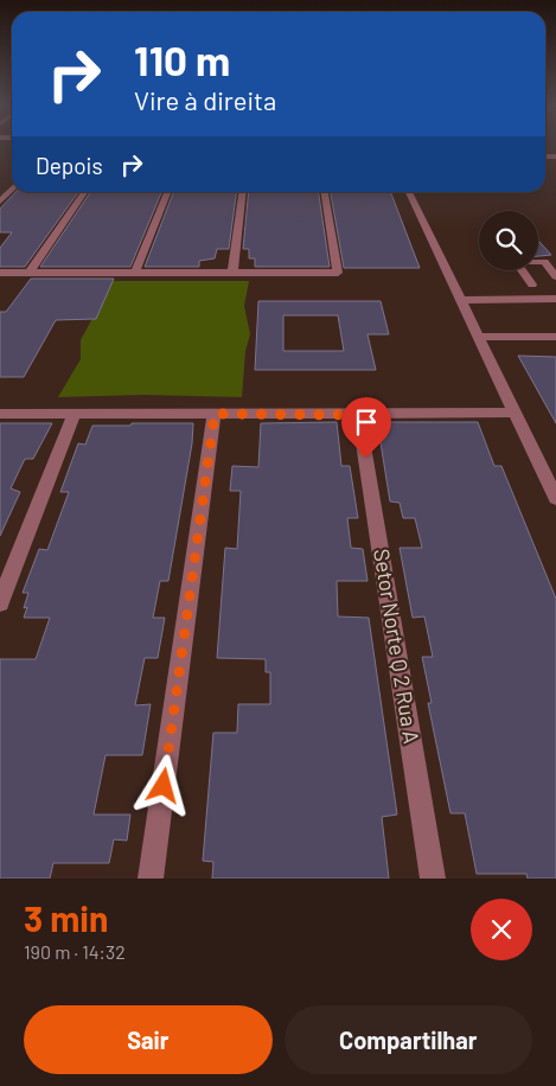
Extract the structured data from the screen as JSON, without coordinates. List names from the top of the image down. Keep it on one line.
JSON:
{"streets":{"street":["Setor Norte Q 2 Rua A"]},"page":{"turn":["110 m","Vire à direita"],"then":"Depois","heading":["3 min","190 m · 14:32"],"buttons":["Sair","Compartilhar"]}}
